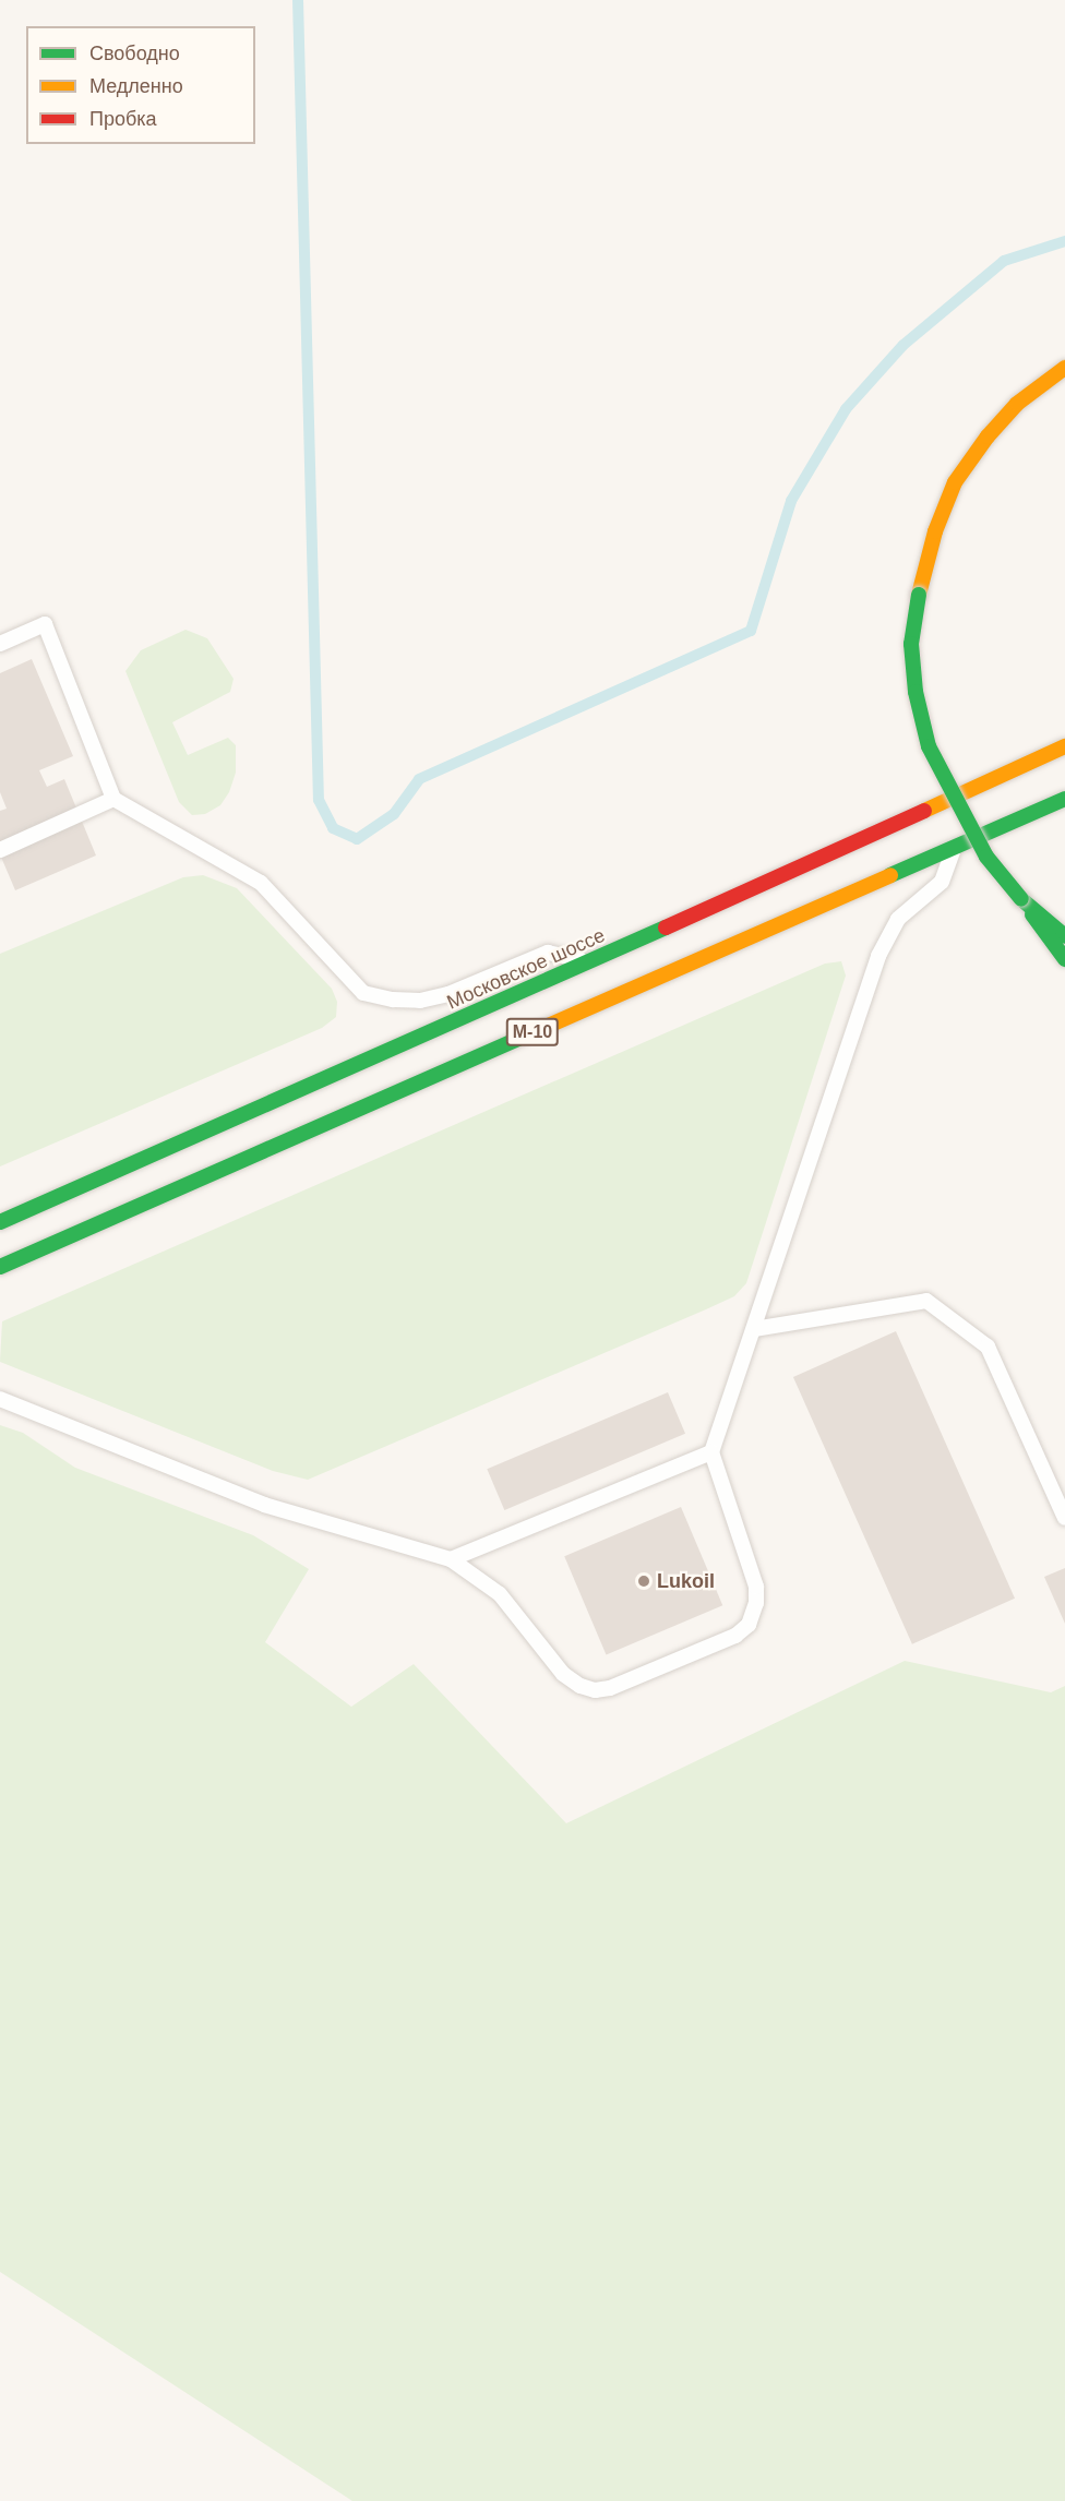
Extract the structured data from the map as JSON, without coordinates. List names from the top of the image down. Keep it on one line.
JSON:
{"streets":{"main road":["Московское шоссе","М-10"]},"places":["Lukoil"],"legend":["Свободно","Медленно","Пробка"]}
